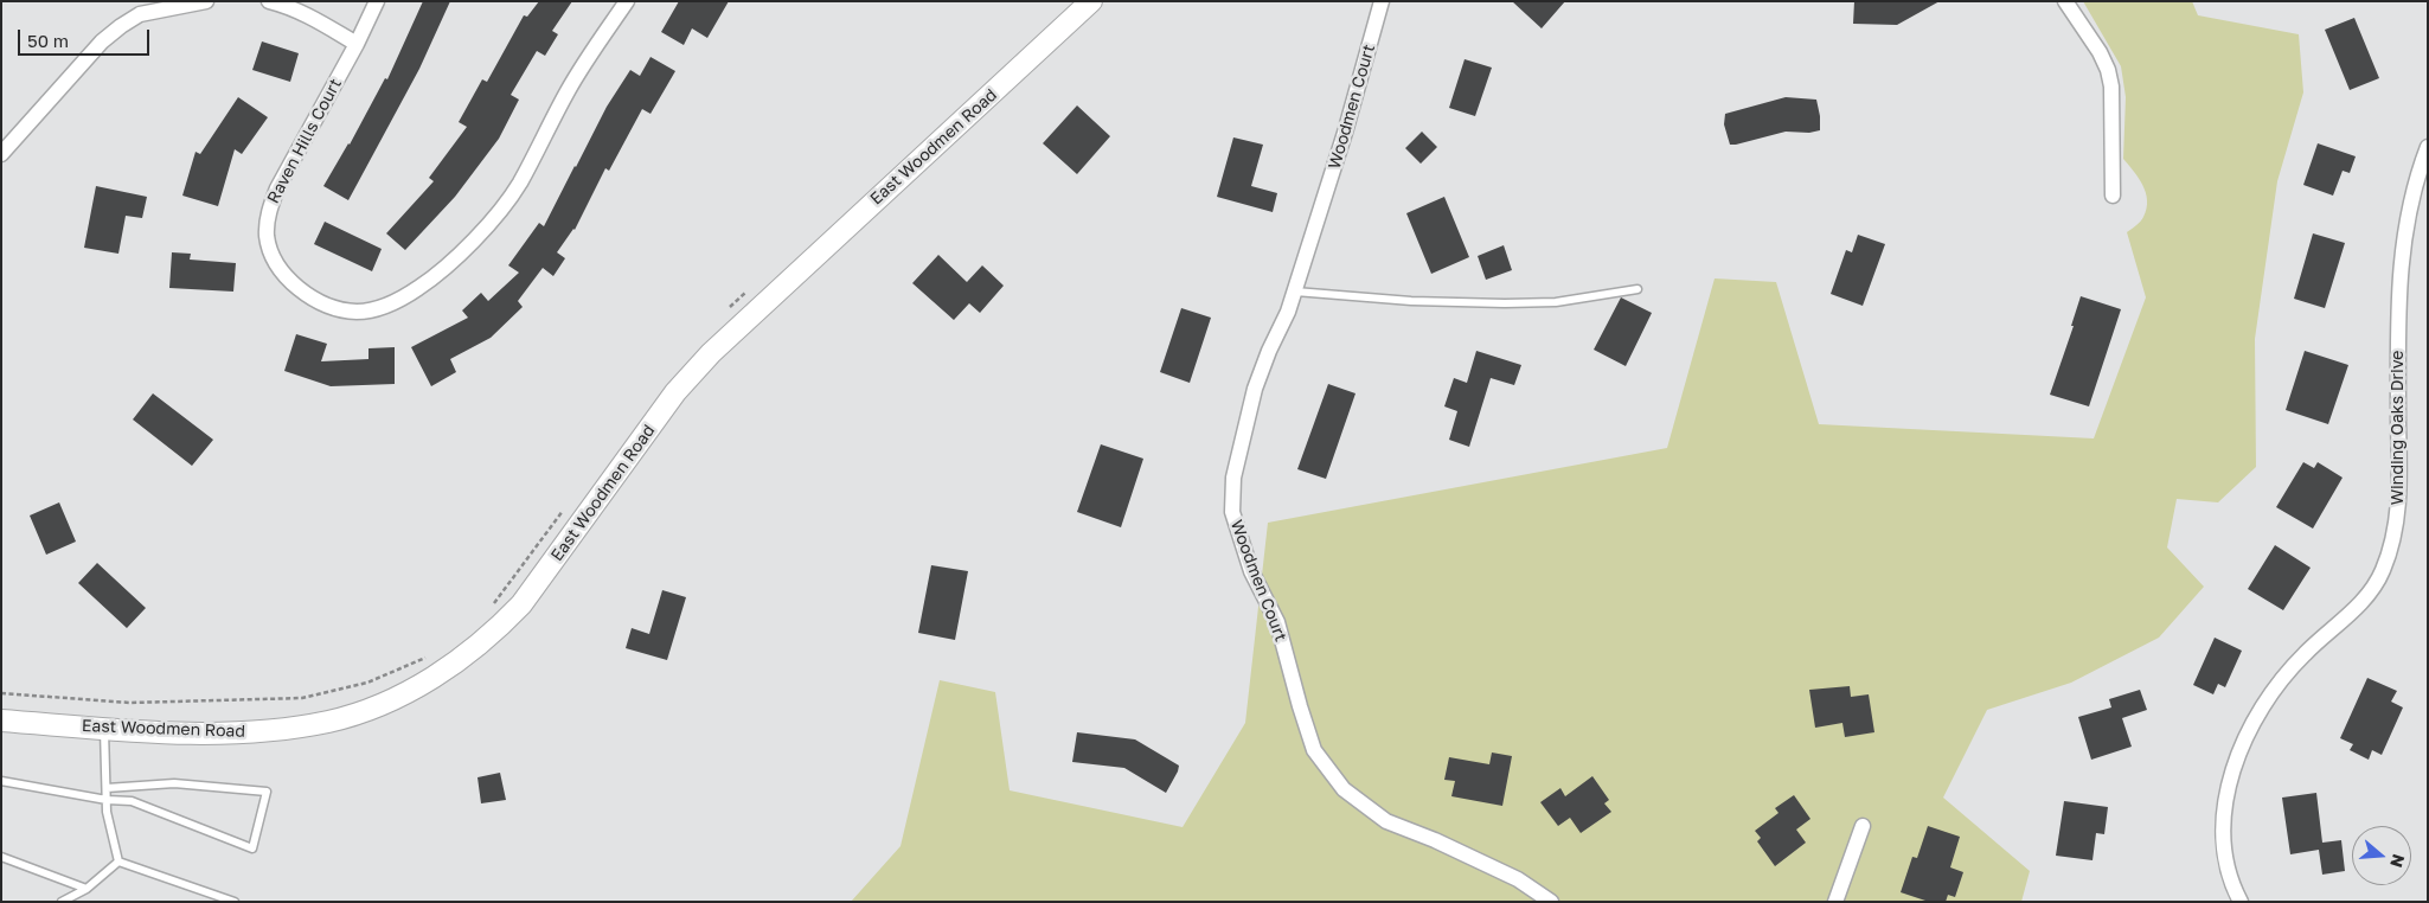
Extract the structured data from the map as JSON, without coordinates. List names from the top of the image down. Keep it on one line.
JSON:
{"streets":{"main road":["East Woodmen Road"],"street":["Woodmen Court","Raven Hills Court","Winding Oaks Drive"]},"scale_bar":"50 m","north":"right"}
